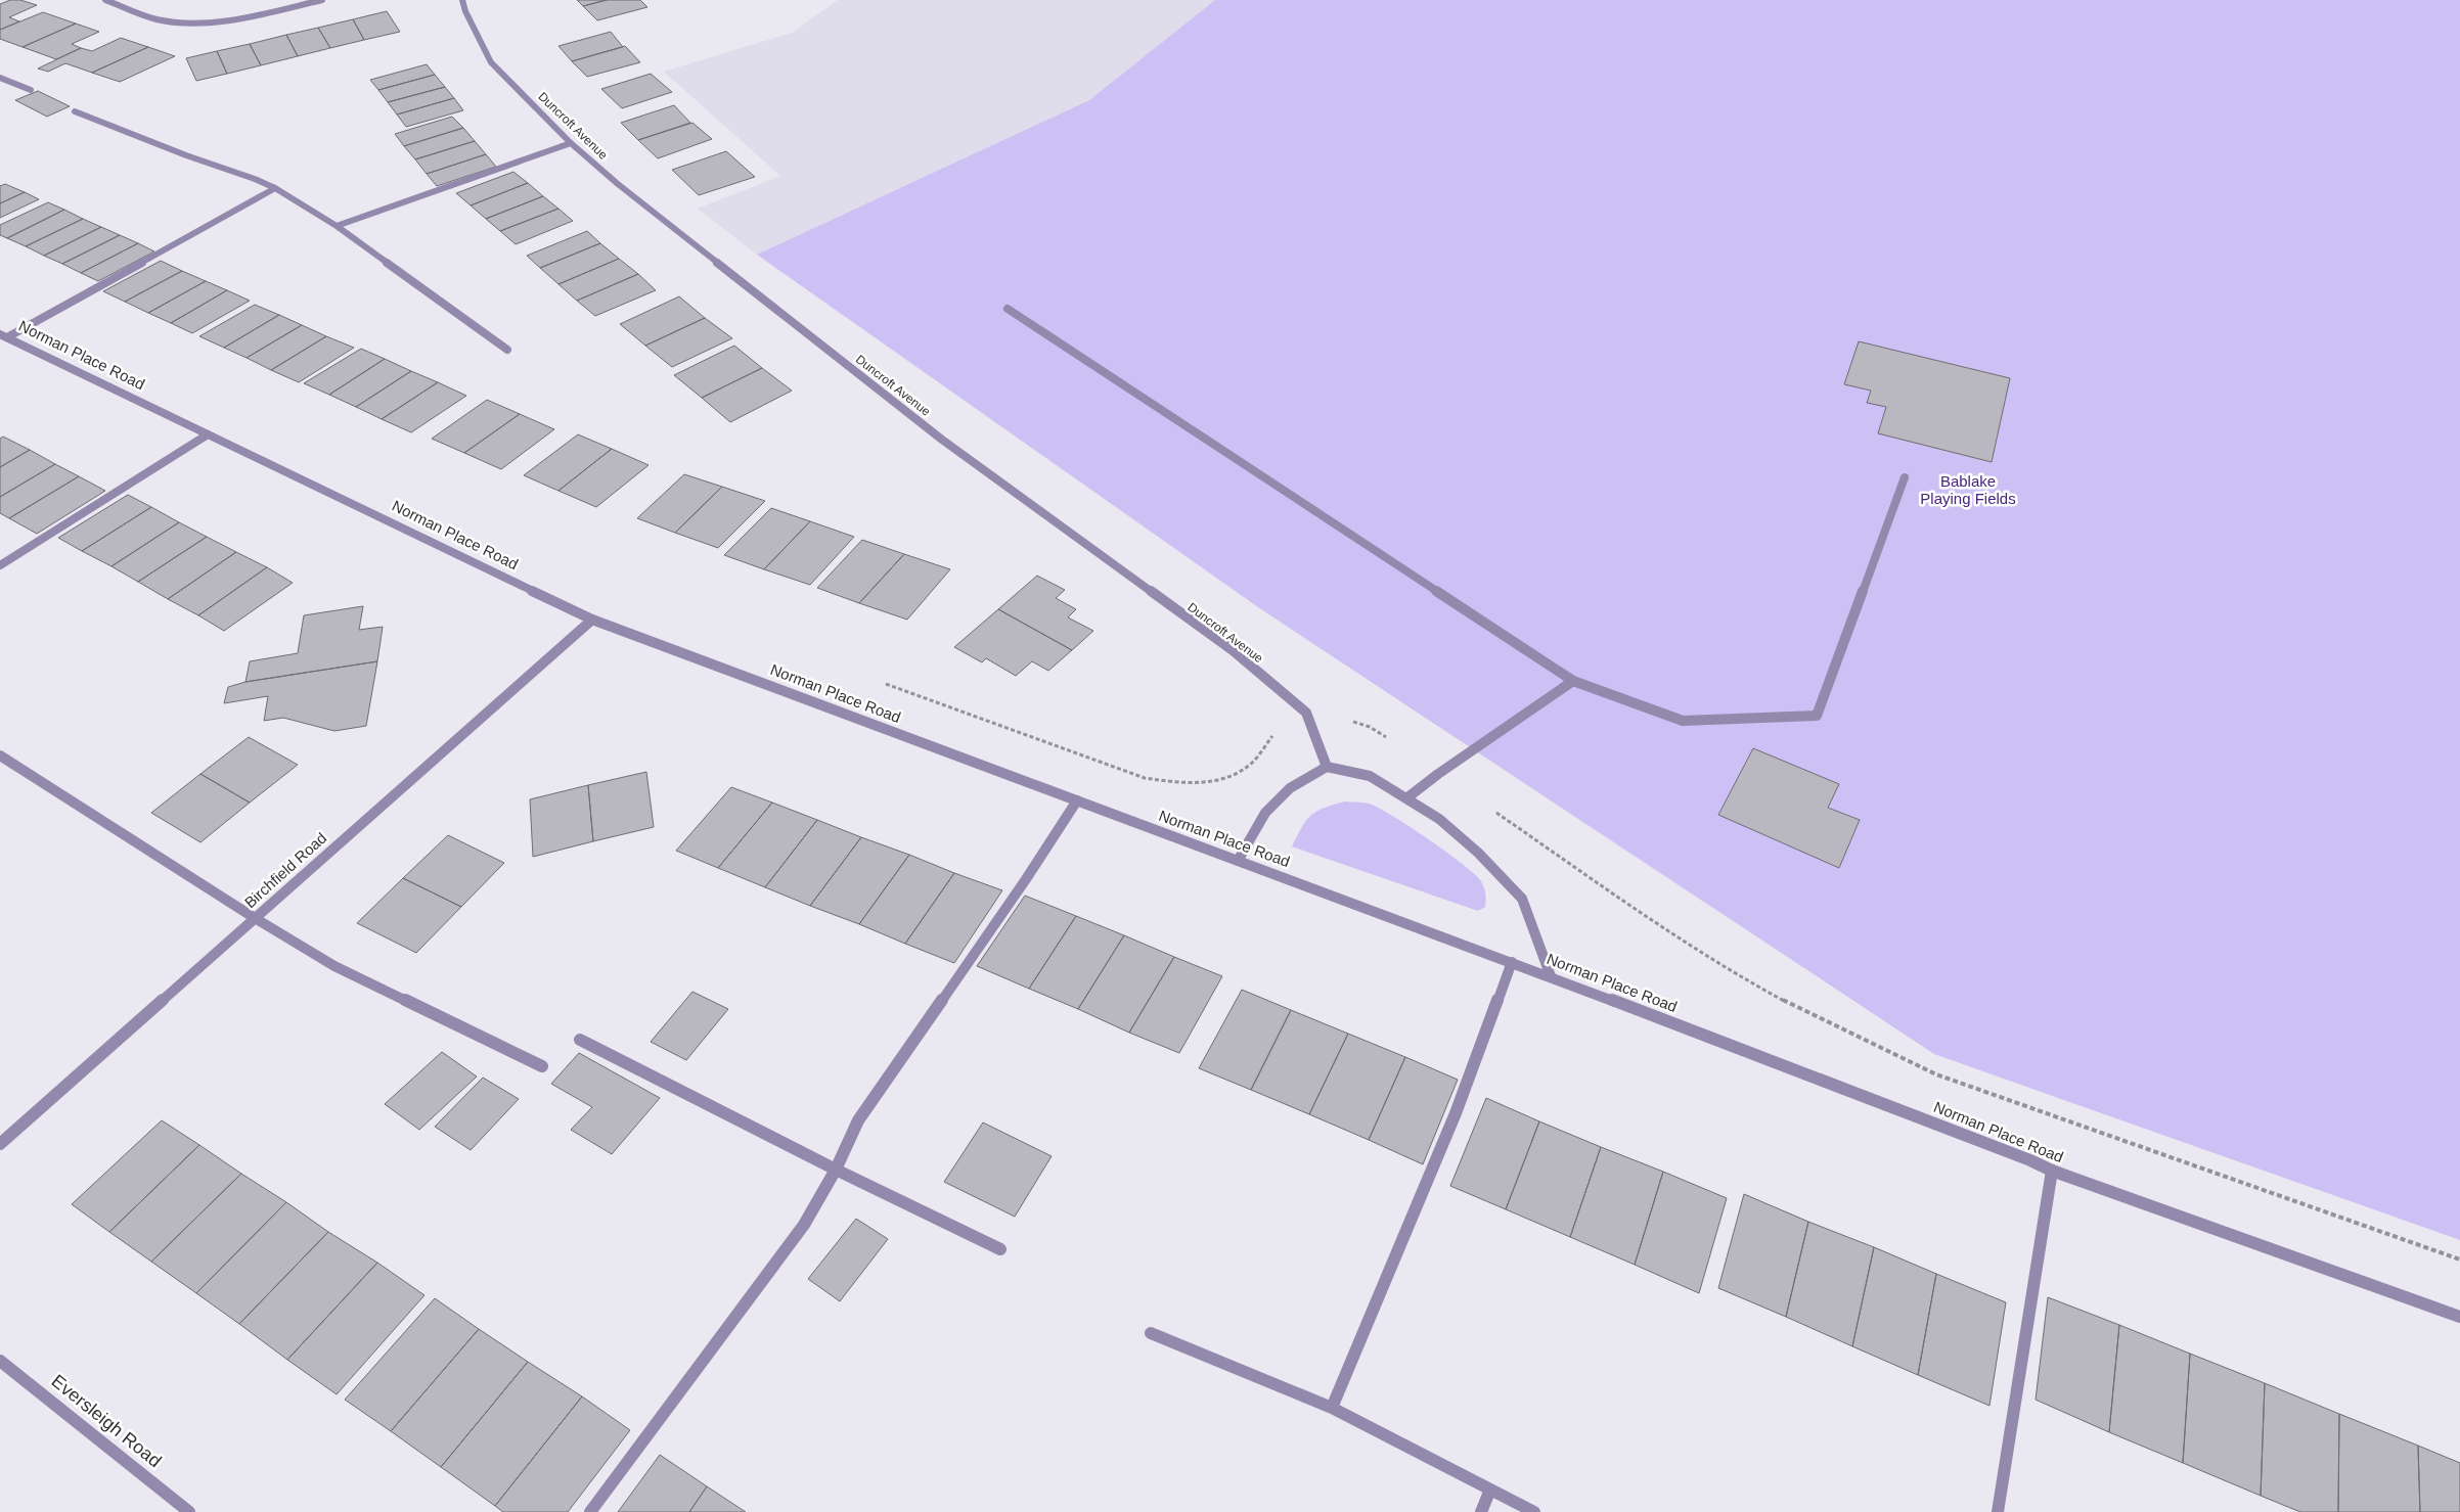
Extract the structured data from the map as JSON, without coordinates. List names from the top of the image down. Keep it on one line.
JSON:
{"streets":{"street":["Duncroft Avenue","Norman Place Road","Birchfield Road","Eversleigh Road"]},"crossings":[["Norman Place Road","Birchfield Road"]],"parks":["Bablake Playing Fields"]}
